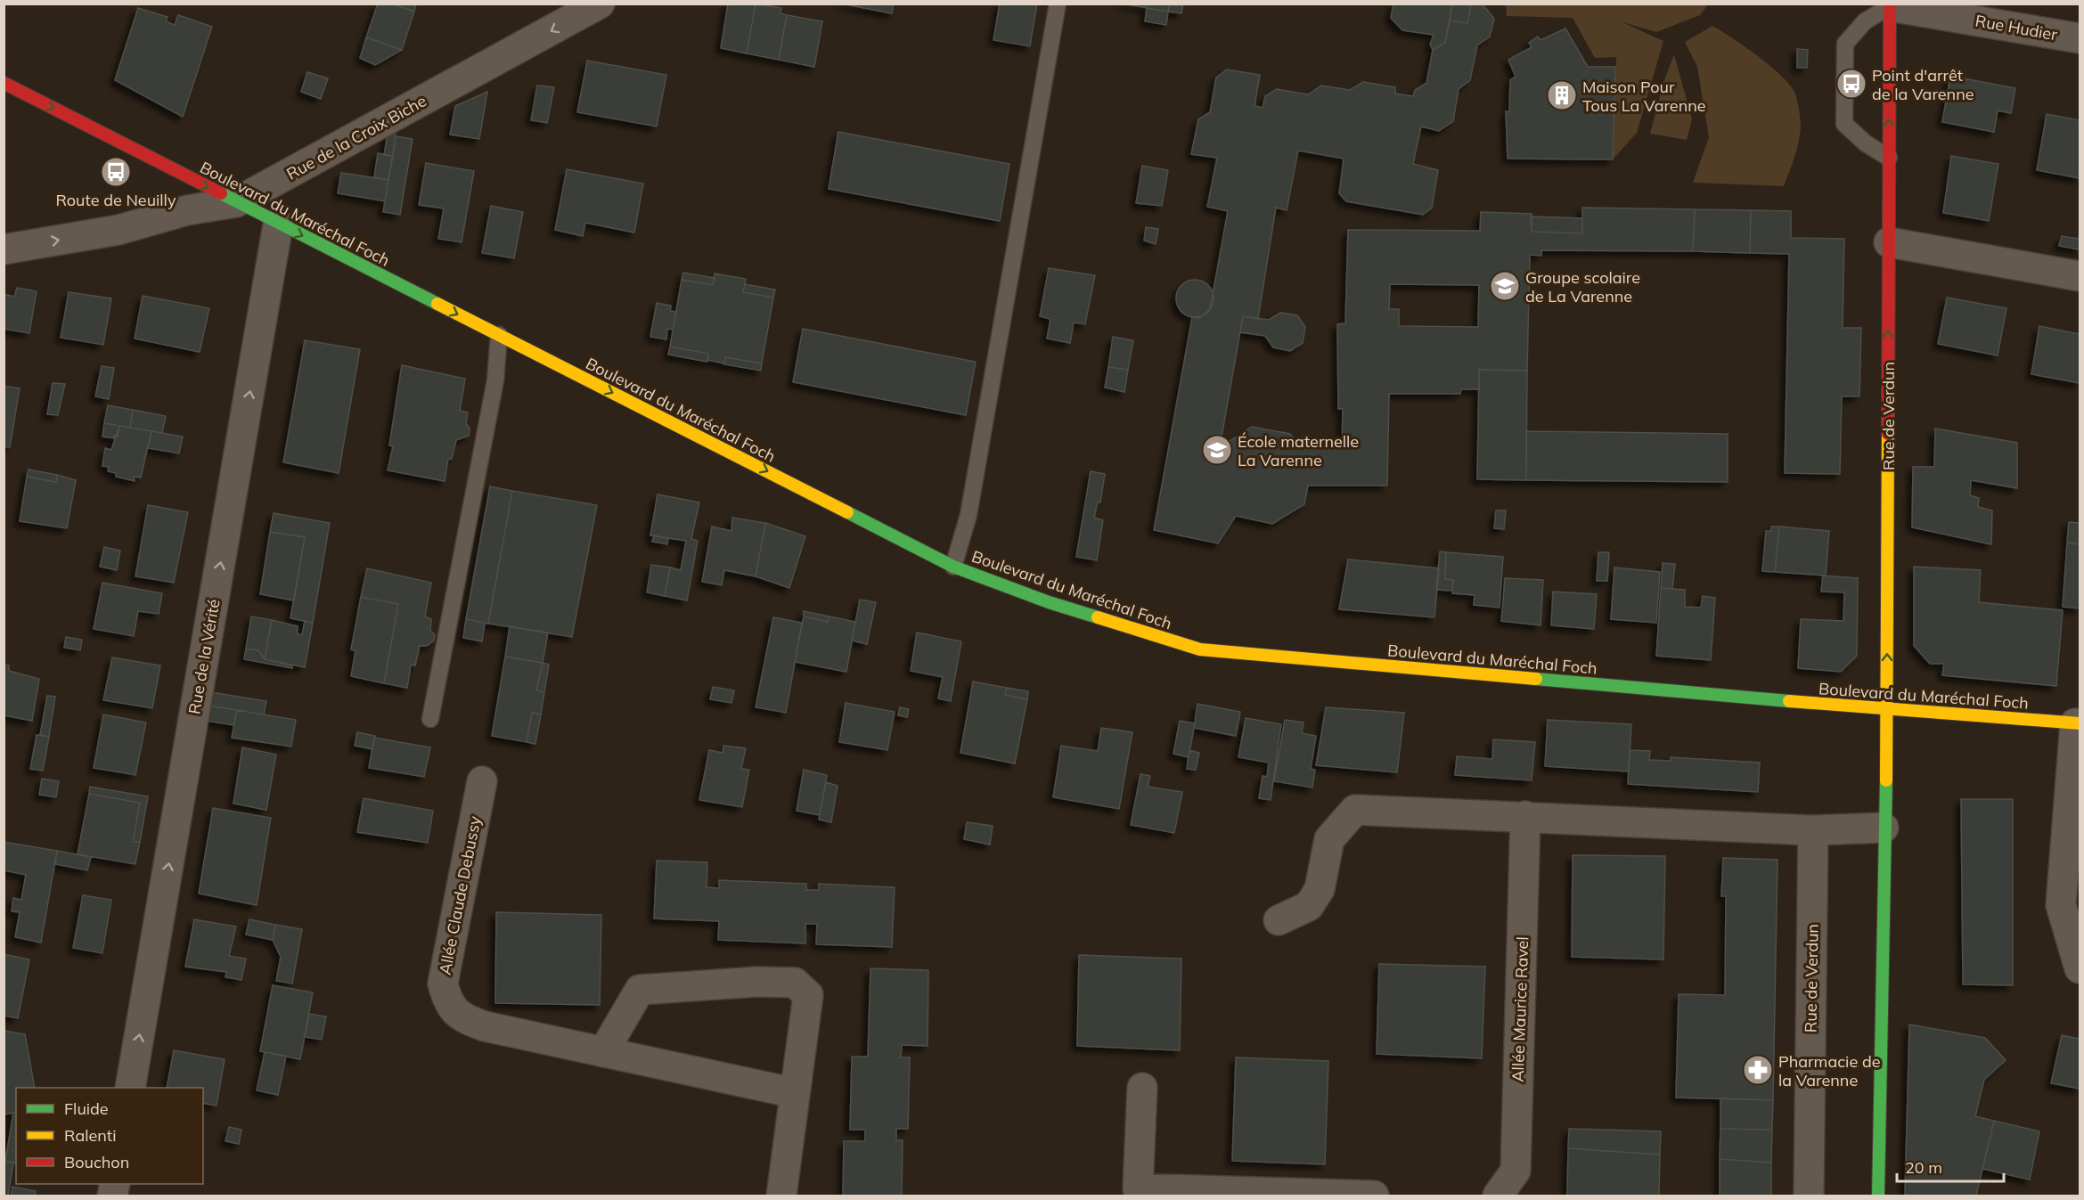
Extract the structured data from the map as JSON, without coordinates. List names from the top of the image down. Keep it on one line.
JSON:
{"streets":{"main road":["Boulevard du Maréchal Foch","Rue de Verdun"],"street":["Rue Hudier","Rue de la Croix Biche","Rue de la Vérité","Allée Claude Debussy","Allée Maurice Ravel"]},"crossings":[["Rue Hudier","Rue de Verdun"],["Rue de la Croix Biche","Boulevard du Maréchal Foch"],["Boulevard du Maréchal Foch","Rue de Verdun"],["Boulevard du Maréchal Foch","Rue de la Vérité"]],"one_way":["Boulevard du Maréchal Foch","Rue de Verdun","Rue de la Vérité"],"places":{"bus stop":["Point d'arrêt de la Varenne","Route de Neuilly"],"building":["Maison Pour Tous La Varenne"],"school or university":["Groupe scolaire de La Varenne","École maternelle La Varenne"],"pharmacy":["Pharmacie de la Varenne"]},"legend":["Fluide","Ralenti","Bouchon"],"scale_bar":"20 m"}
